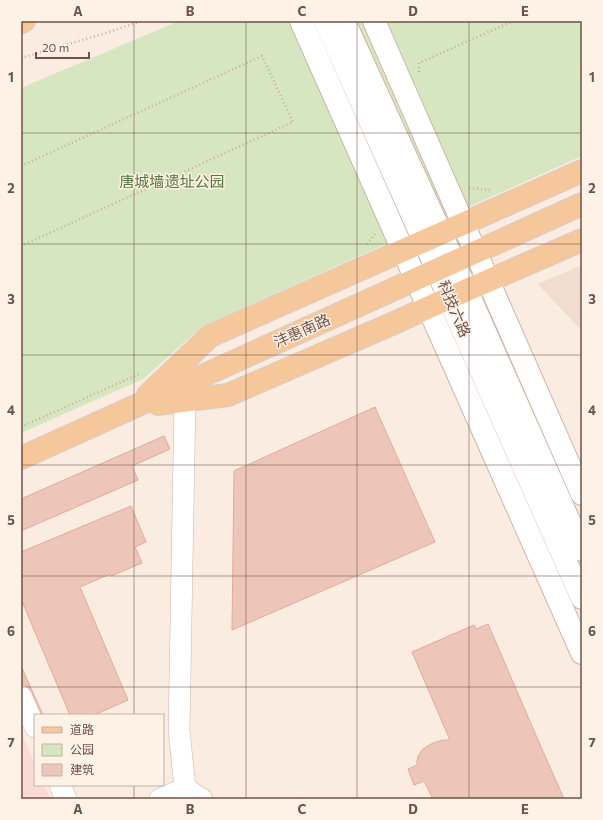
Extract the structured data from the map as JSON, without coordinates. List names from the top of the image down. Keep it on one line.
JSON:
{"streets":{"main road":["科技六路","沣惠南路"]},"crossings":[["科技六路","沣惠南路"]],"parks":["唐城墙遗址公园"],"legend":["道路","公园","建筑"],"scale_bar":"20 m","grid":{"columns":["A","B","C","D","E"],"rows":["1","2","3","4","5","6","7"]}}
